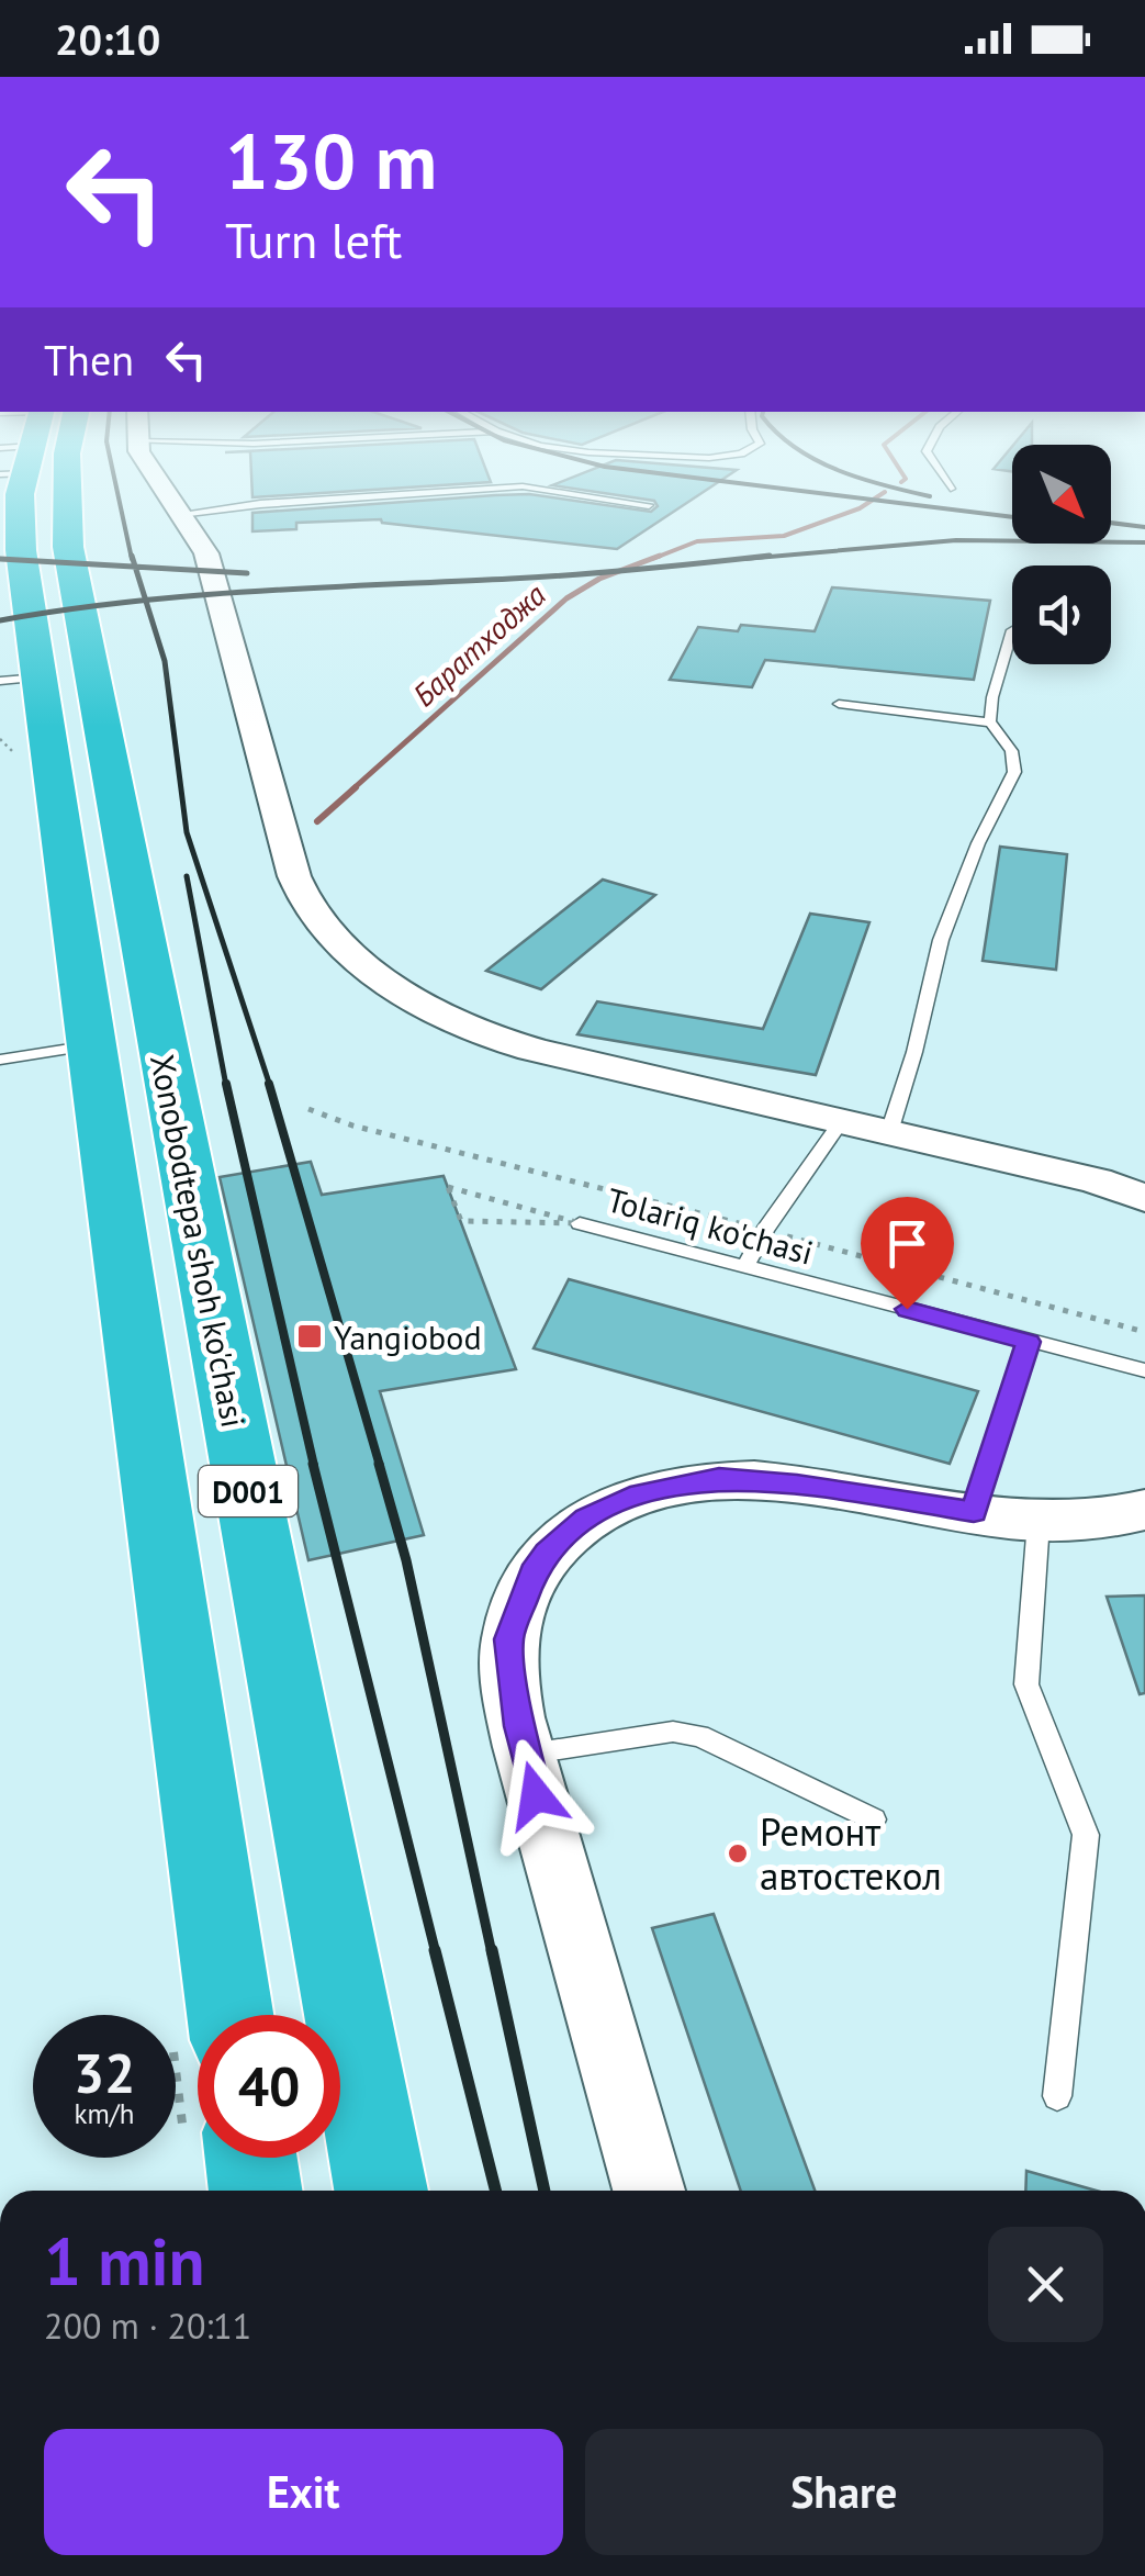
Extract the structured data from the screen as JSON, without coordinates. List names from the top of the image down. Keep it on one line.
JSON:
{"streets":{"highway":["Xonobodtepa shoh ko'chasi","D001"],"lane":["Tolariq ko'chasi"]},"water":["Баратходжа"],"places":{"transit":["Yangiobod"],"other":["Ремонт автостекол"]},"north":"bottom right","page":{"status":"20:10","turn":["130 m","Turn left"],"then":"Then","speed":"32 km/h","limit":"40","heading":["1 min","200 m · 20:11"],"buttons":["Exit","Share"]}}
